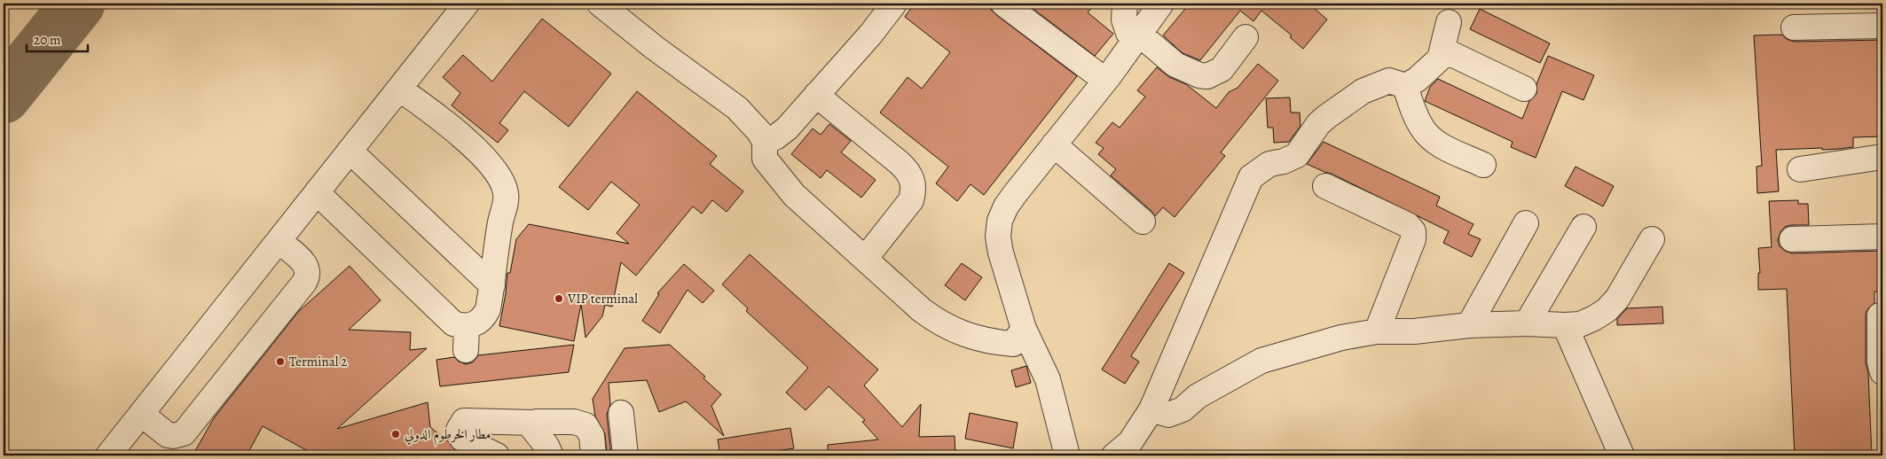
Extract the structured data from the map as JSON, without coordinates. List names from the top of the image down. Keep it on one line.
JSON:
{"places":["VIP terminal","Terminal 2","مطار الخرطوم الدولي"],"scale_bar":"20 m"}
